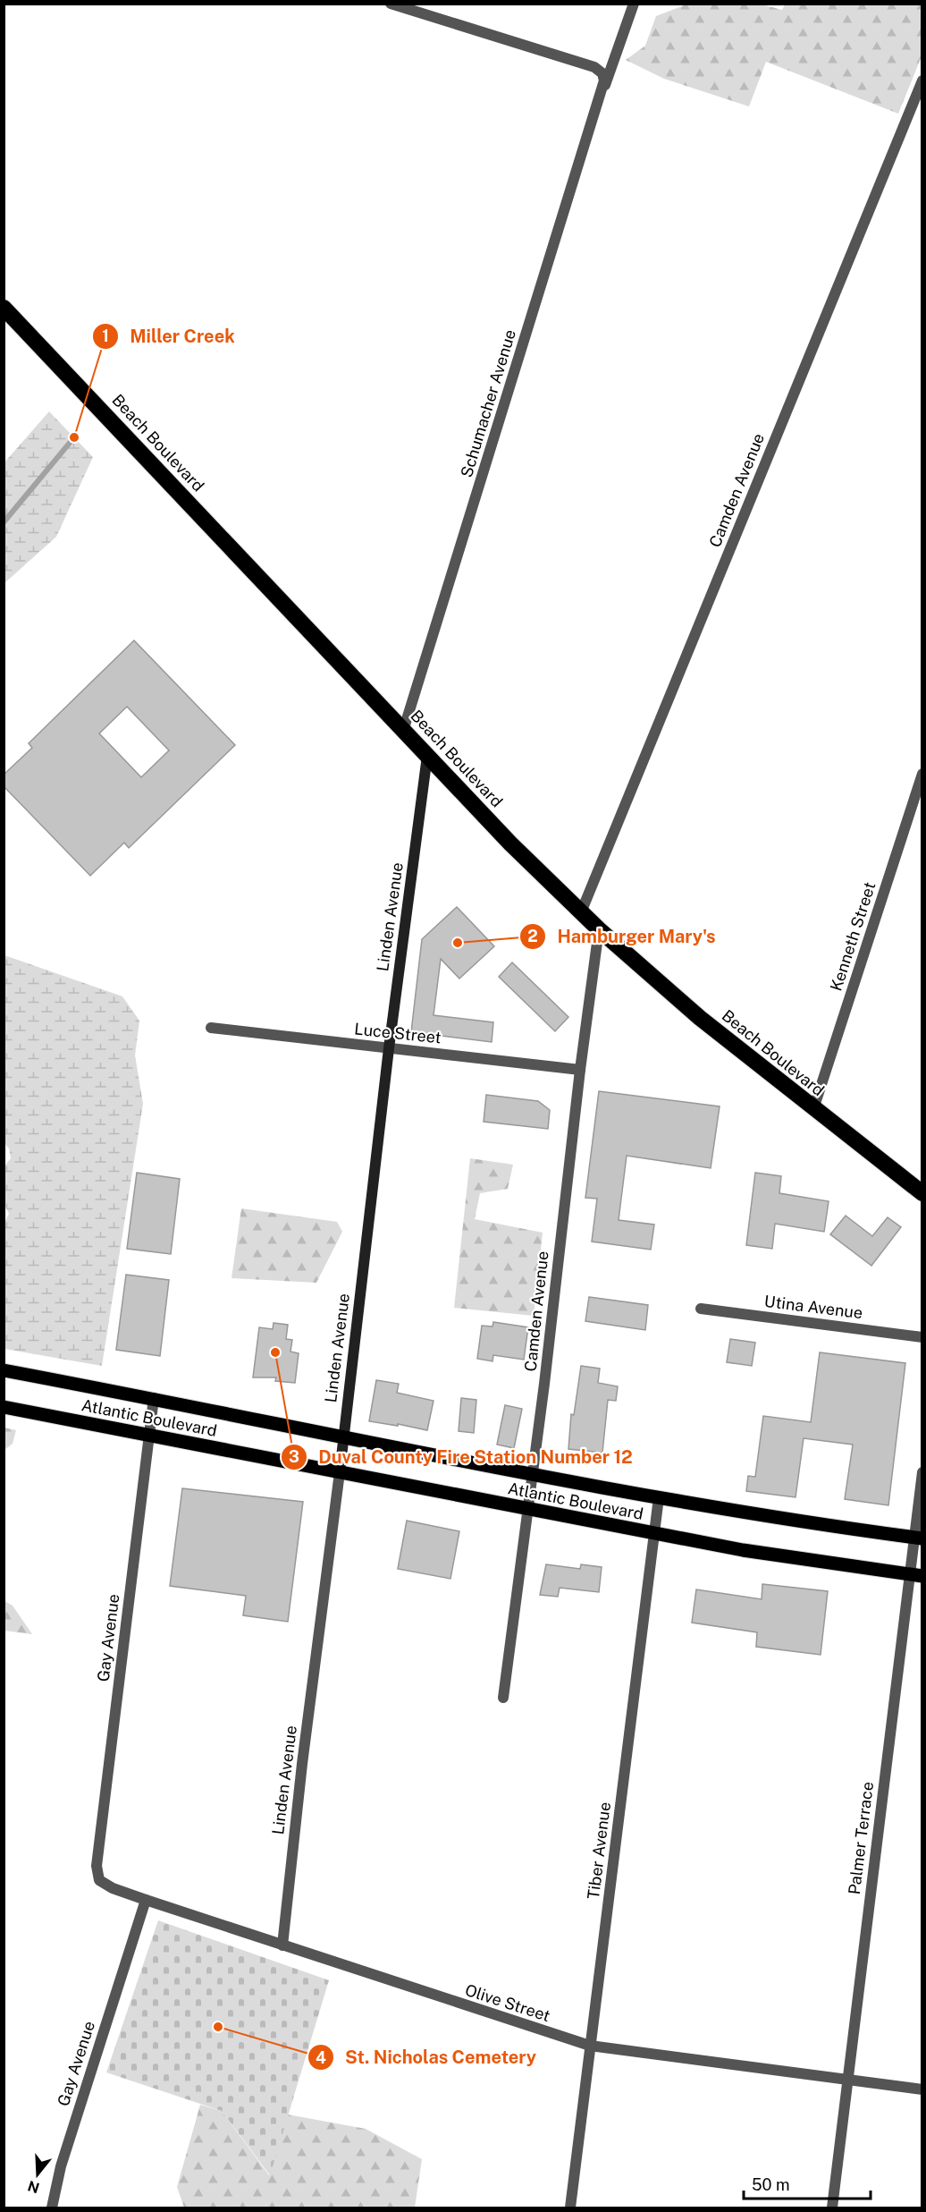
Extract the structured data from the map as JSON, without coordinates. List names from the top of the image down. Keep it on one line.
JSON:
{"streets":{"highway":["Beach Boulevard"],"main road":["Atlantic Boulevard"],"street":["Schumacher Avenue","Camden Avenue","Linden Avenue","Kenneth Street","Luce Street","Utina Avenue","Gay Avenue","Palmer Terrace","Tiber Avenue","Olive Street"]},"crossings":[["Schumacher Avenue","Beach Boulevard"],["Beach Boulevard","Camden Avenue"],["Beach Boulevard","Linden Avenue"],["Beach Boulevard","Kenneth Street"],["Camden Avenue","Luce Street"],["Camden Avenue","Atlantic Boulevard"],["Linden Avenue","Luce Street"],["Linden Avenue","Atlantic Boulevard"],["Linden Avenue","Olive Street"],["Atlantic Boulevard","Gay Avenue"],["Atlantic Boulevard","Palmer Terrace"],["Atlantic Boulevard","Tiber Avenue"],["Gay Avenue","Olive Street"],["Palmer Terrace","Olive Street"],["Tiber Avenue","Olive Street"]],"places":["Miller Creek","Hamburger Mary's","Duval County Fire Station Number 12","St. Nicholas Cemetery"],"scale_bar":"50 m","north":"bottom"}
